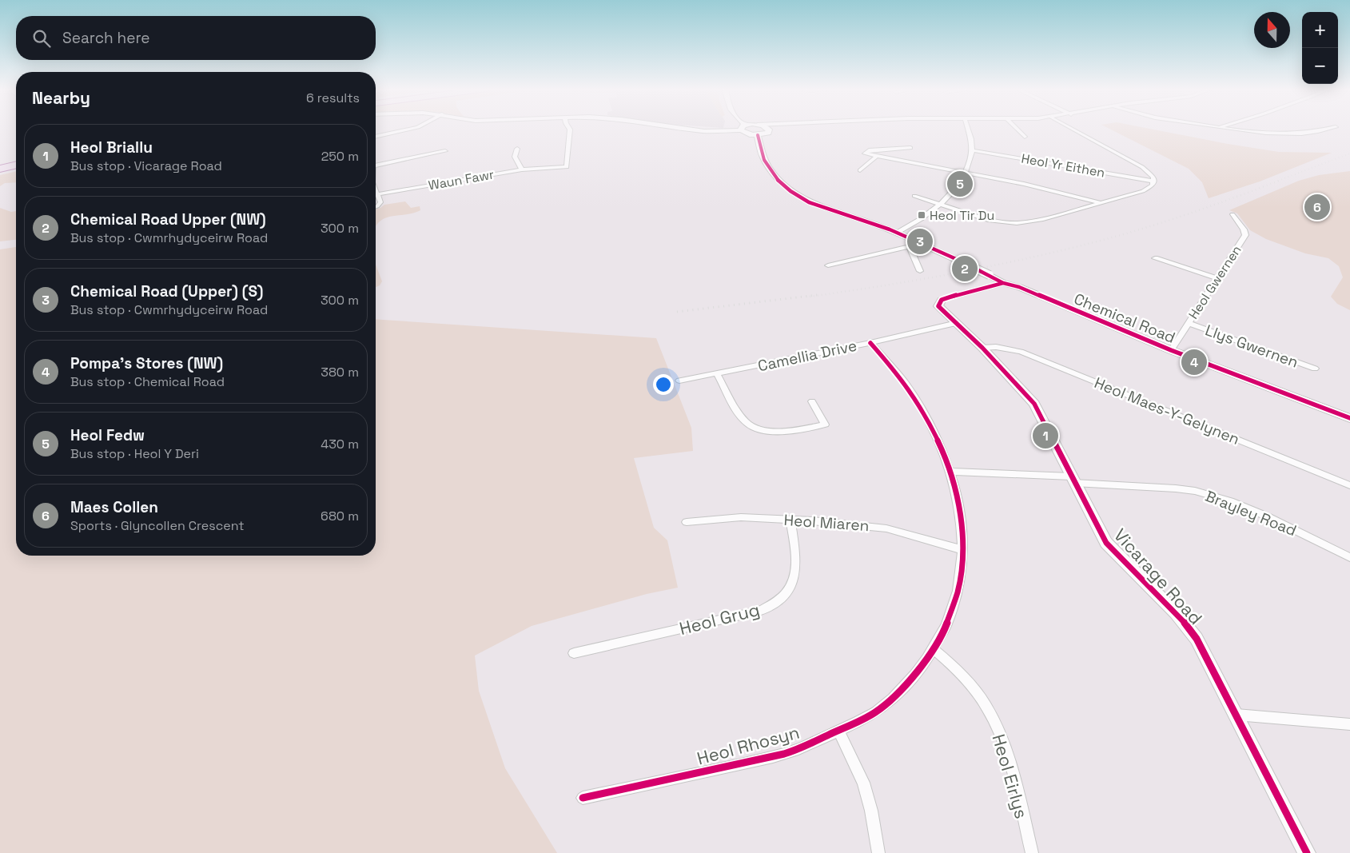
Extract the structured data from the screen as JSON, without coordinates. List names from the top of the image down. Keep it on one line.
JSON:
{"streets":{"street":["Heol Yr Eithen","Waun Fawr","Heol Gwernen","Chemical Road","Llys Gwernen","Camellia Drive","Heol Maes-Y-Gelynen","Brayley Road","Heol Miaren","Vicarage Road","Heol Grug","Heol Rhosyn","Heol Eirlys"]},"crossings":[["Heol Gwernen","Chemical Road"],["Heol Gwernen","Llys Gwernen"],["Camellia Drive","Vicarage Road"],["Camellia Drive","Heol Rhosyn"],["Heol Maes-Y-Gelynen","Vicarage Road"],["Brayley Road","Vicarage Road"],["Brayley Road","Heol Rhosyn"],["Heol Miaren","Heol Grug"],["Heol Miaren","Heol Rhosyn"],["Heol Rhosyn","Heol Eirlys"]],"places":{"transit":["Heol Tir Du"]},"north":"top","page":{"map_buttons":["+","−"],"search":"Search here","heading":["Nearby","6 results"],"list":[{"mark":"1","name":"Heol Briallu","note":"Bus stop · Vicarage Road","value":"250 m"},{"mark":"2","name":"Chemical Road Upper (NW)","note":"Bus stop · Cwmrhydyceirw Road","value":"300 m"},{"mark":"3","name":"Chemical Road (Upper) (S)","note":"Bus stop · Cwmrhydyceirw Road","value":"300 m"},{"mark":"4","name":"Pompa's Stores (NW)","note":"Bus stop · Chemical Road","value":"380 m"},{"mark":"5","name":"Heol Fedw","note":"Bus stop · Heol Y Deri","value":"430 m"},{"mark":"6","name":"Maes Collen","note":"Sports · Glyncollen Crescent","value":"680 m"}],"pins":["5","6","3","2","4","1"]}}
